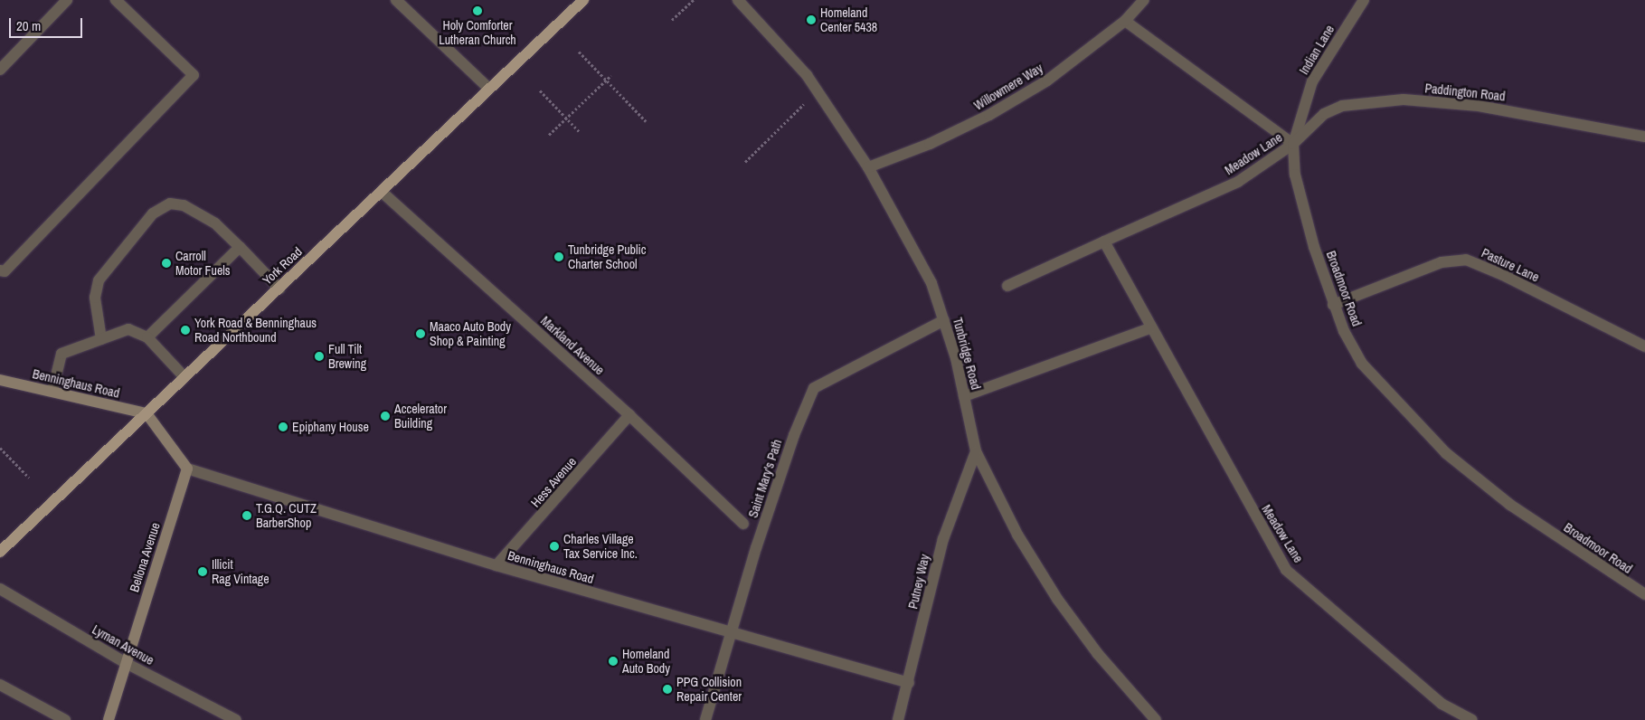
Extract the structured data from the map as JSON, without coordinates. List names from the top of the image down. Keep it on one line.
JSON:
{"streets":{"main road":["York Road"],"street":["Indian Lane","Willowmere Way","Paddington Road","Meadow Lane","Pasture Lane","Broadmoor Road","Markland Avenue","Tunbridge Road","Benninghaus Road","Saint Mary's Path","Hess Avenue","Bellona Avenue","Putney Way","Lyman Avenue"]},"crossings":[["Indian Lane","Paddington Road"],["Indian Lane","Meadow Lane"],["Indian Lane","Broadmoor Road"],["Willowmere Way","Tunbridge Road"],["Paddington Road","Meadow Lane"],["Paddington Road","Broadmoor Road"],["Meadow Lane","Broadmoor Road"],["Pasture Lane","Broadmoor Road"],["York Road","Markland Avenue"],["York Road","Benninghaus Road"],["Markland Avenue","Hess Avenue"],["Tunbridge Road","Saint Mary's Path"],["Tunbridge Road","Putney Way"],["Benninghaus Road","Saint Mary's Path"],["Benninghaus Road","Hess Avenue"],["Benninghaus Road","Bellona Avenue"],["Benninghaus Road","Putney Way"],["Bellona Avenue","Lyman Avenue"]],"places":["Holy Comforter Lutheran Church","Homeland Center 5438","Tunbridge Public Charter School","Carroll Motor Fuels","York Road & Benninghaus Road Northbound","Maaco Auto Body Shop & Painting","Full Tilt Brewing","Accelerator Building","Epiphany House","T.G.Q. CUTZ BarberShop","Charles Village Tax Service Inc.","Illicit Rag Vintage","Homeland Auto Body","PPG Collision Repair Center"],"scale_bar":"20 m"}
